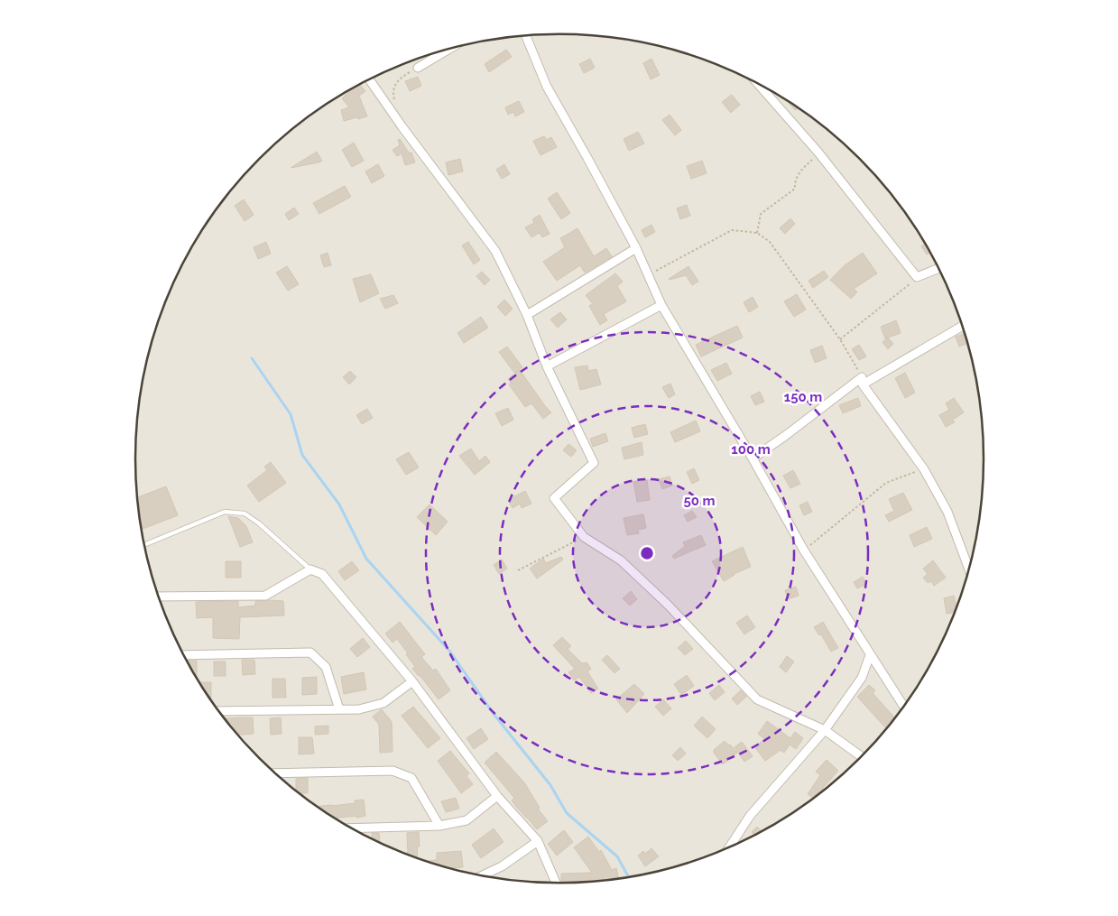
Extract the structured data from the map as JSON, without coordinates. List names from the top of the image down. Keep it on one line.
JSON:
{"rings":["150 m","100 m","50 m"]}
